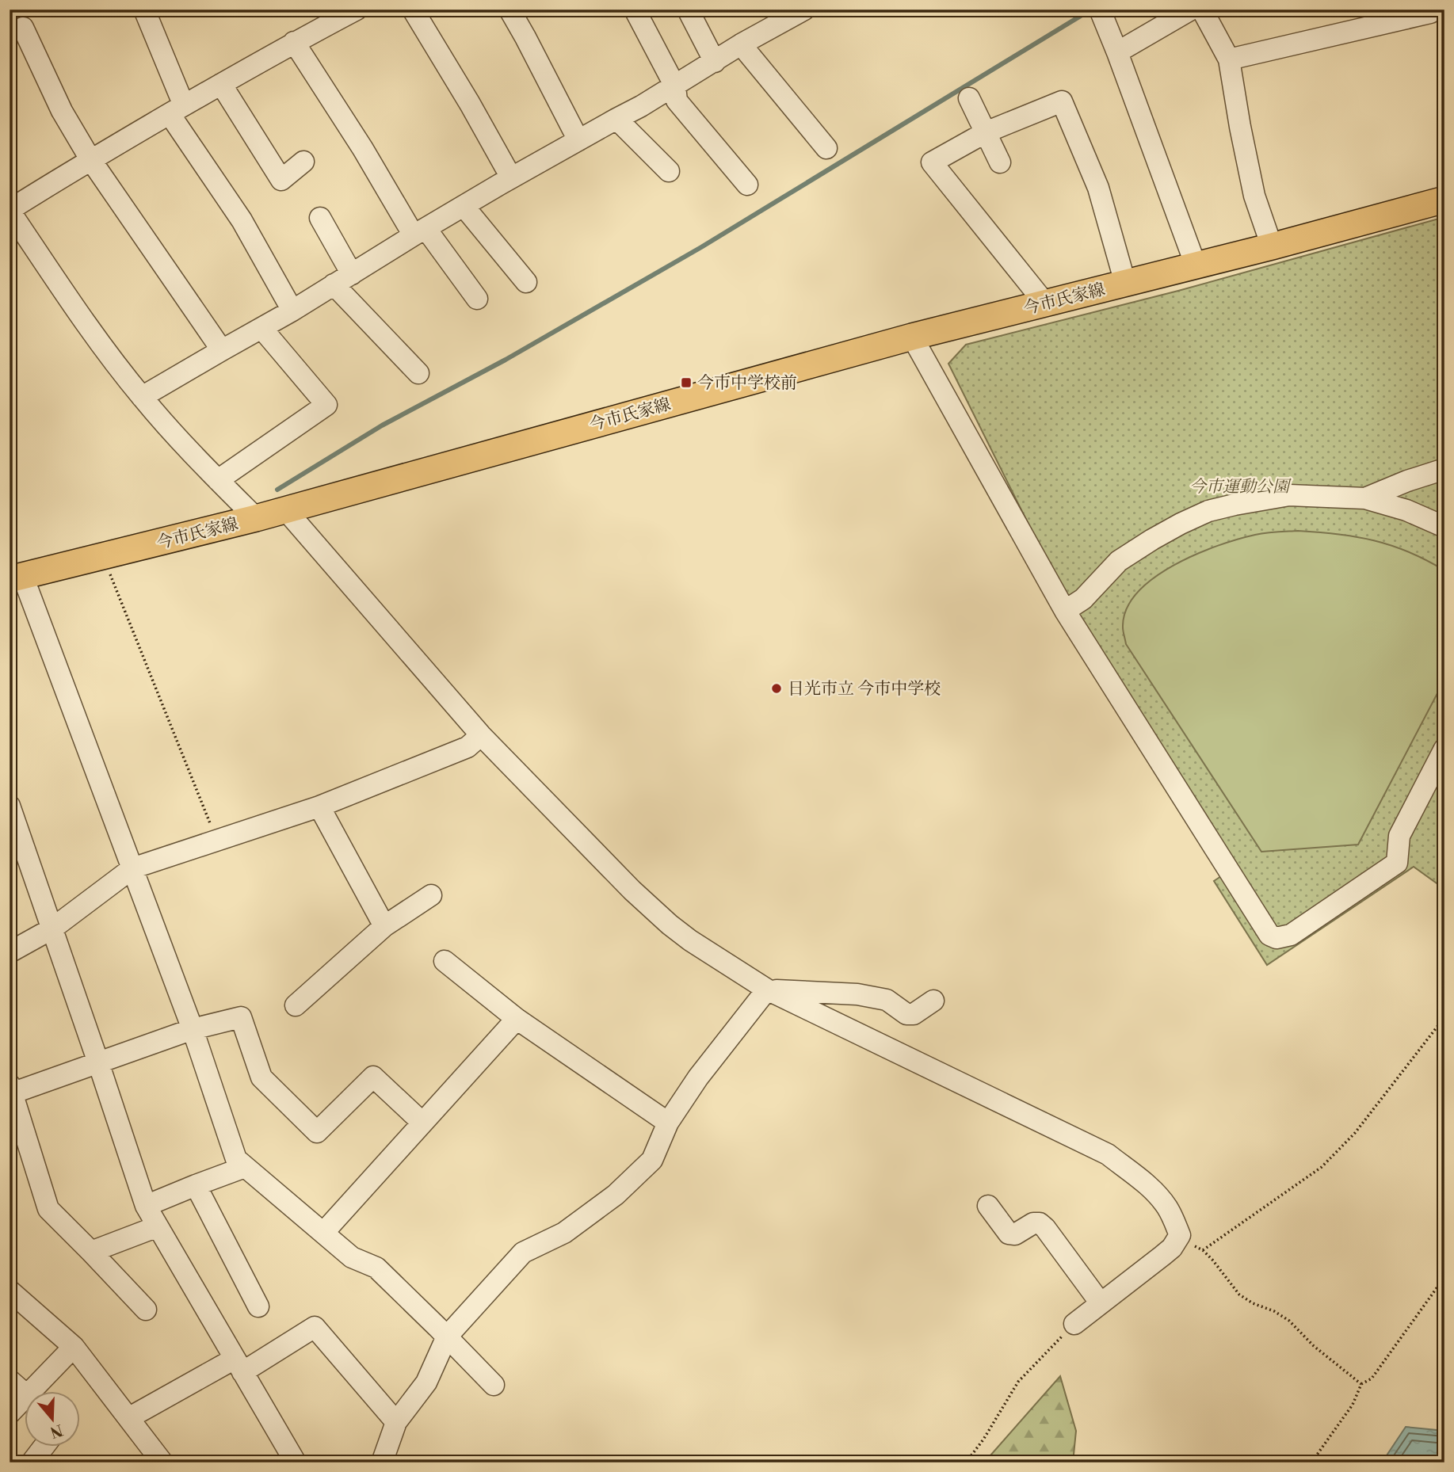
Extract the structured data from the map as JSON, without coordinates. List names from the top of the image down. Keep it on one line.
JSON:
{"streets":{"main road":["今市氏家線"]},"parks":["今市運動公園"],"places":{"transit":["今市中学校前"],"other":["日光市立 今市中学校"]},"north":"bottom"}
